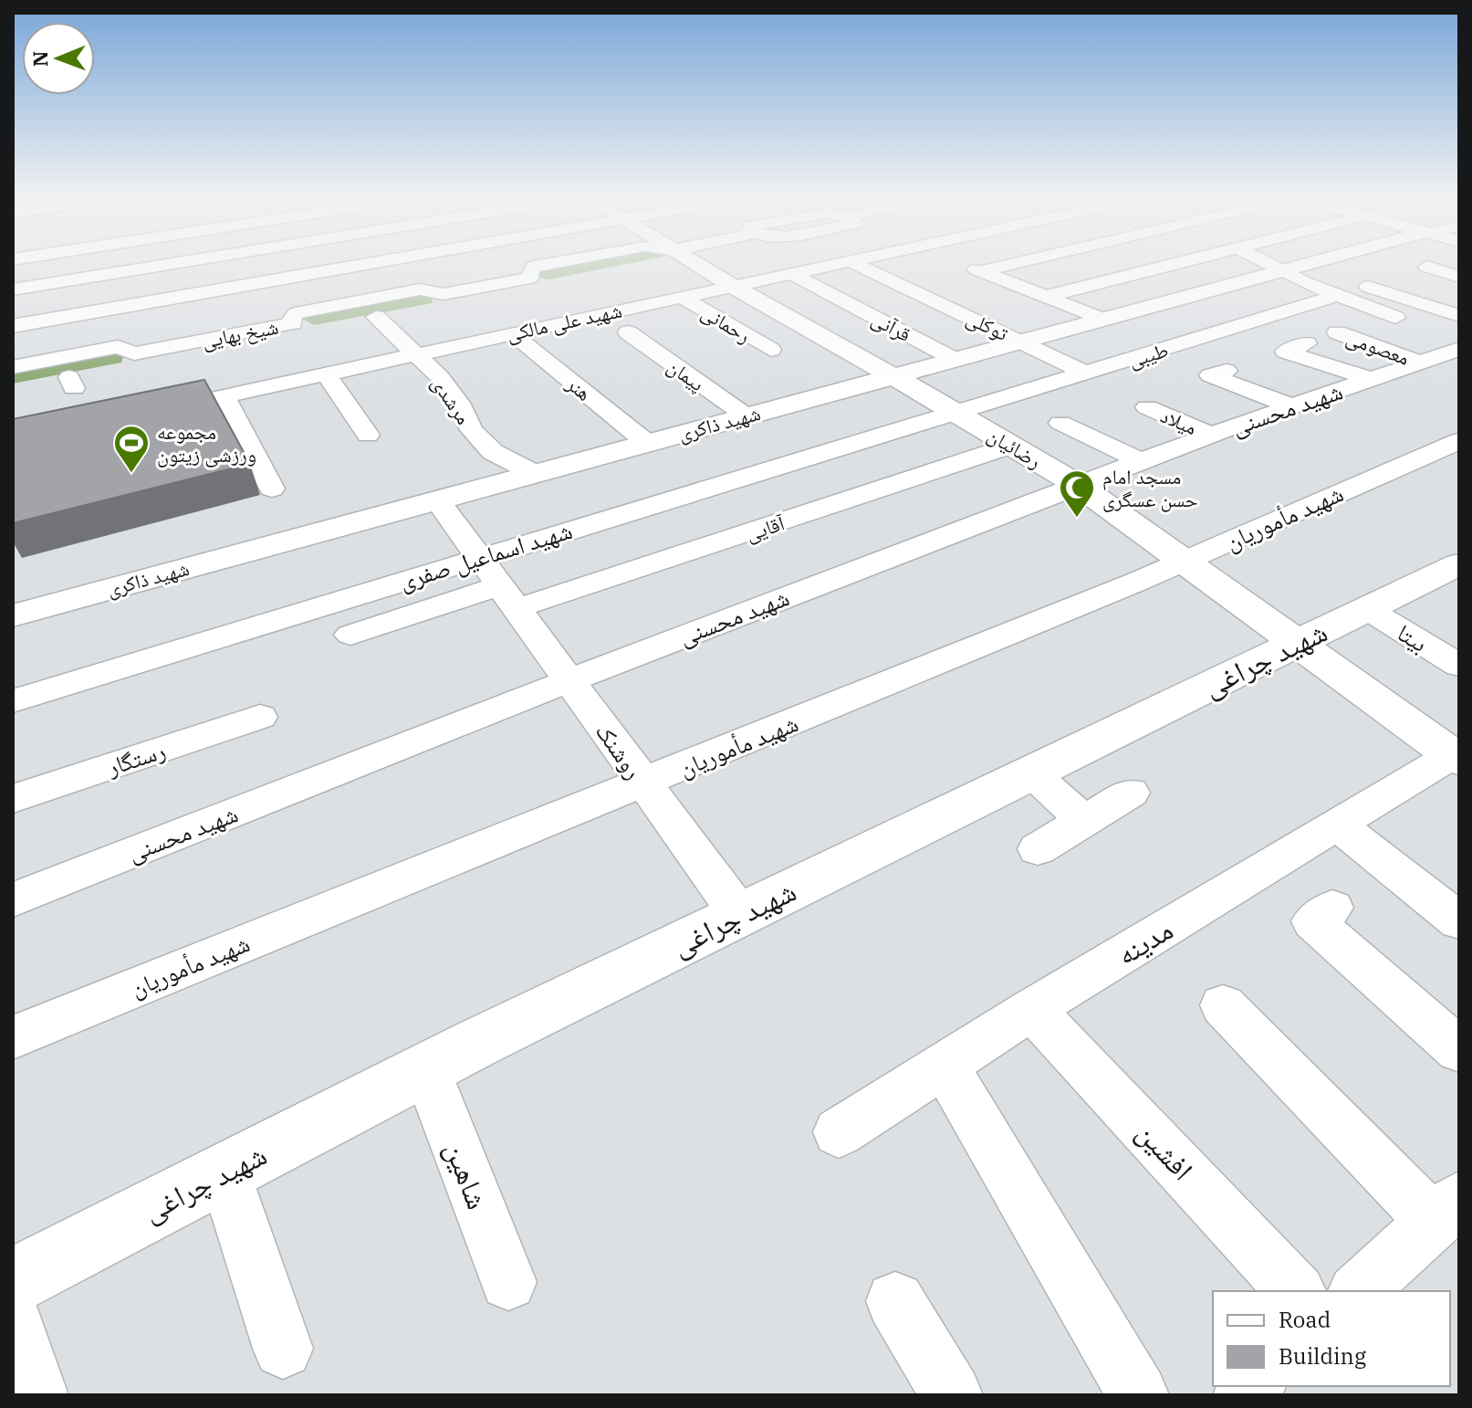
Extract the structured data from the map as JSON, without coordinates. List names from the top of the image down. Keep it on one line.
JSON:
{"streets":{"street":["شهید علی مالکی","رحمانی","توکلی","قرآنی","شیخ بهایی","معصومی","طیبی","پیمان","هنر","مرشدی","شهید محسنی","میلاد","شهید ذاکری","رضائیان","شهید مأموریان","آقایی","شهید اسماعیل صفری","بیتا","شهید چراغی","روشنک","رستگار","مدینه","افشین","شاهین"]},"crossings":[["شهید علی مالکی","رحمانی"],["شهید علی مالکی","توکلی"],["شهید علی مالکی","قرآنی"],["شهید علی مالکی","هنر"],["شهید علی مالکی","مرشدی"],["شهید علی مالکی","رضائیان"],["توکلی","طیبی"],["توکلی","شهید ذاکری"],["قرآنی","شهید ذاکری"],["معصومی","شهید محسنی"],["طیبی","رضائیان"],["طیبی","شهید اسماعیل صفری"],["پیمان","شهید ذاکری"],["هنر","شهید ذاکری"],["مرشدی","شهید ذاکری"],["شهید محسنی","میلاد"],["شهید محسنی","رضائیان"],["شهید محسنی","روشنک"],["شهید ذاکری","رضائیان"],["شهید ذاکری","روشنک"],["رضائیان","شهید مأموریان"],["رضائیان","آقایی"],["رضائیان","شهید اسماعیل صفری"],["رضائیان","شهید چراغی"],["رضائیان","مدینه"],["شهید مأموریان","روشنک"],["آقایی","روشنک"],["شهید اسماعیل صفری","روشنک"],["بیتا","شهید چراغی"],["شهید چراغی","روشنک"],["شهید چراغی","شاهین"],["مدینه","افشین"]],"places":{"sports":["مجموعه ورزشی زیتون"],"mosque":["مسجد امام حسن عسگری"]},"legend":["Road","Building"],"north":"left"}
